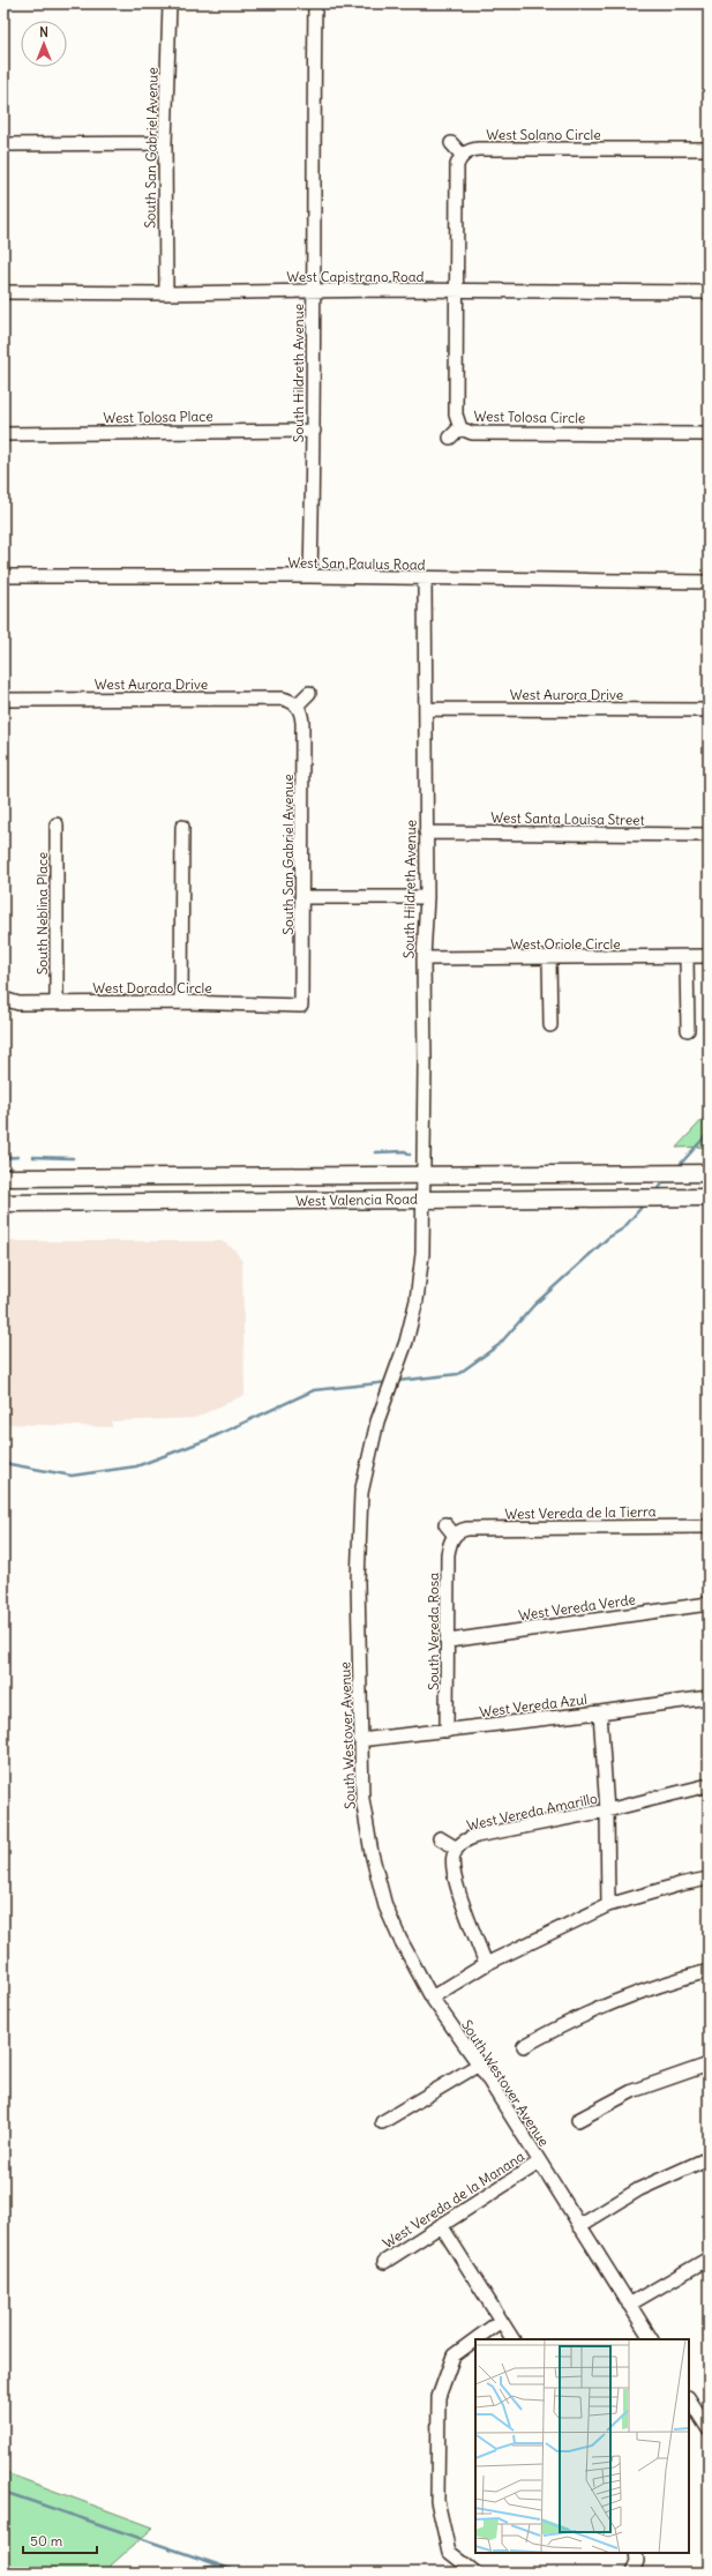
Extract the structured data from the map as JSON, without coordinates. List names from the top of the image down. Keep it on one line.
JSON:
{"streets":{"main road":["West Valencia Road"],"street":["West Solano Circle","South San Gabriel Avenue","West Capistrano Road","South Hildreth Avenue","West Tolosa Place","West Tolosa Circle","West San Paulus Road","West Aurora Drive","West Santa Louisa Street","South Neblina Place","West Oriole Circle","West Dorado Circle","West Vereda de la Tierra","West Vereda Verde","South Vereda Rosa","West Vereda Azul","South Westover Avenue","West Vereda Amarillo","West Vereda de la Manana"]},"crossings":[["South San Gabriel Avenue","West Capistrano Road"],["South San Gabriel Avenue","West Aurora Drive"],["South San Gabriel Avenue","West Dorado Circle"],["West Capistrano Road","South Hildreth Avenue"],["West Capistrano Road","West Tolosa Circle"],["South Hildreth Avenue","West Tolosa Place"],["South Hildreth Avenue","West San Paulus Road"],["South Hildreth Avenue","West Aurora Drive"],["South Hildreth Avenue","West Santa Louisa Street"],["South Hildreth Avenue","West Oriole Circle"],["South Hildreth Avenue","West Valencia Road"],["South Hildreth Avenue","South Westover Avenue"],["South Neblina Place","West Dorado Circle"],["West Valencia Road","South Westover Avenue"],["West Vereda de la Tierra","South Vereda Rosa"],["West Vereda Verde","South Vereda Rosa"],["South Vereda Rosa","West Vereda Azul"],["West Vereda Azul","South Westover Avenue"],["South Westover Avenue","West Vereda de la Manana"]],"scale_bar":"50 m","north":"top"}
